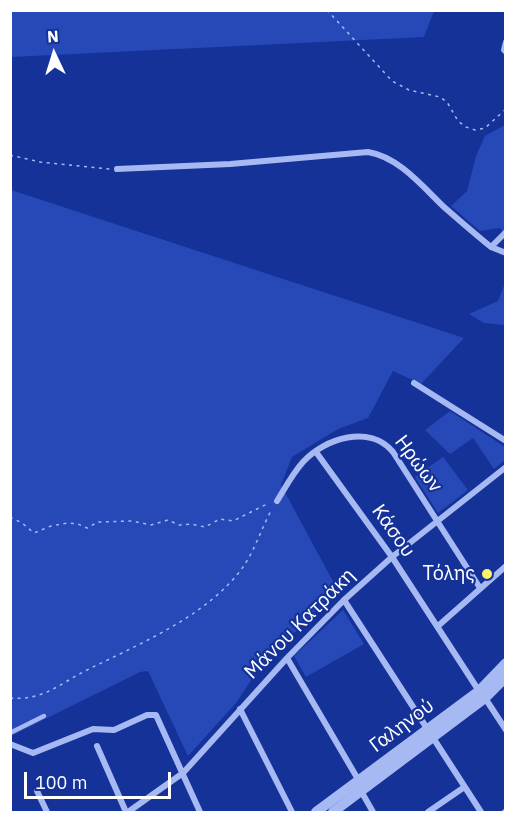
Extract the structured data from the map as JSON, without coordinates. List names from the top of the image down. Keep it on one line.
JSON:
{"streets":{"street":["Ηρώων","Κάσου","Μάνου Κατράκη","Γαληνού"]},"crossings":[["Ηρώων","Κάσου"],["Ηρώων","Μάνου Κατράκη"],["Κάσου","Μάνου Κατράκη"],["Κάσου","Γαληνού"]],"places":["Τόλης"],"scale_bar":"100 m","north":"top"}
